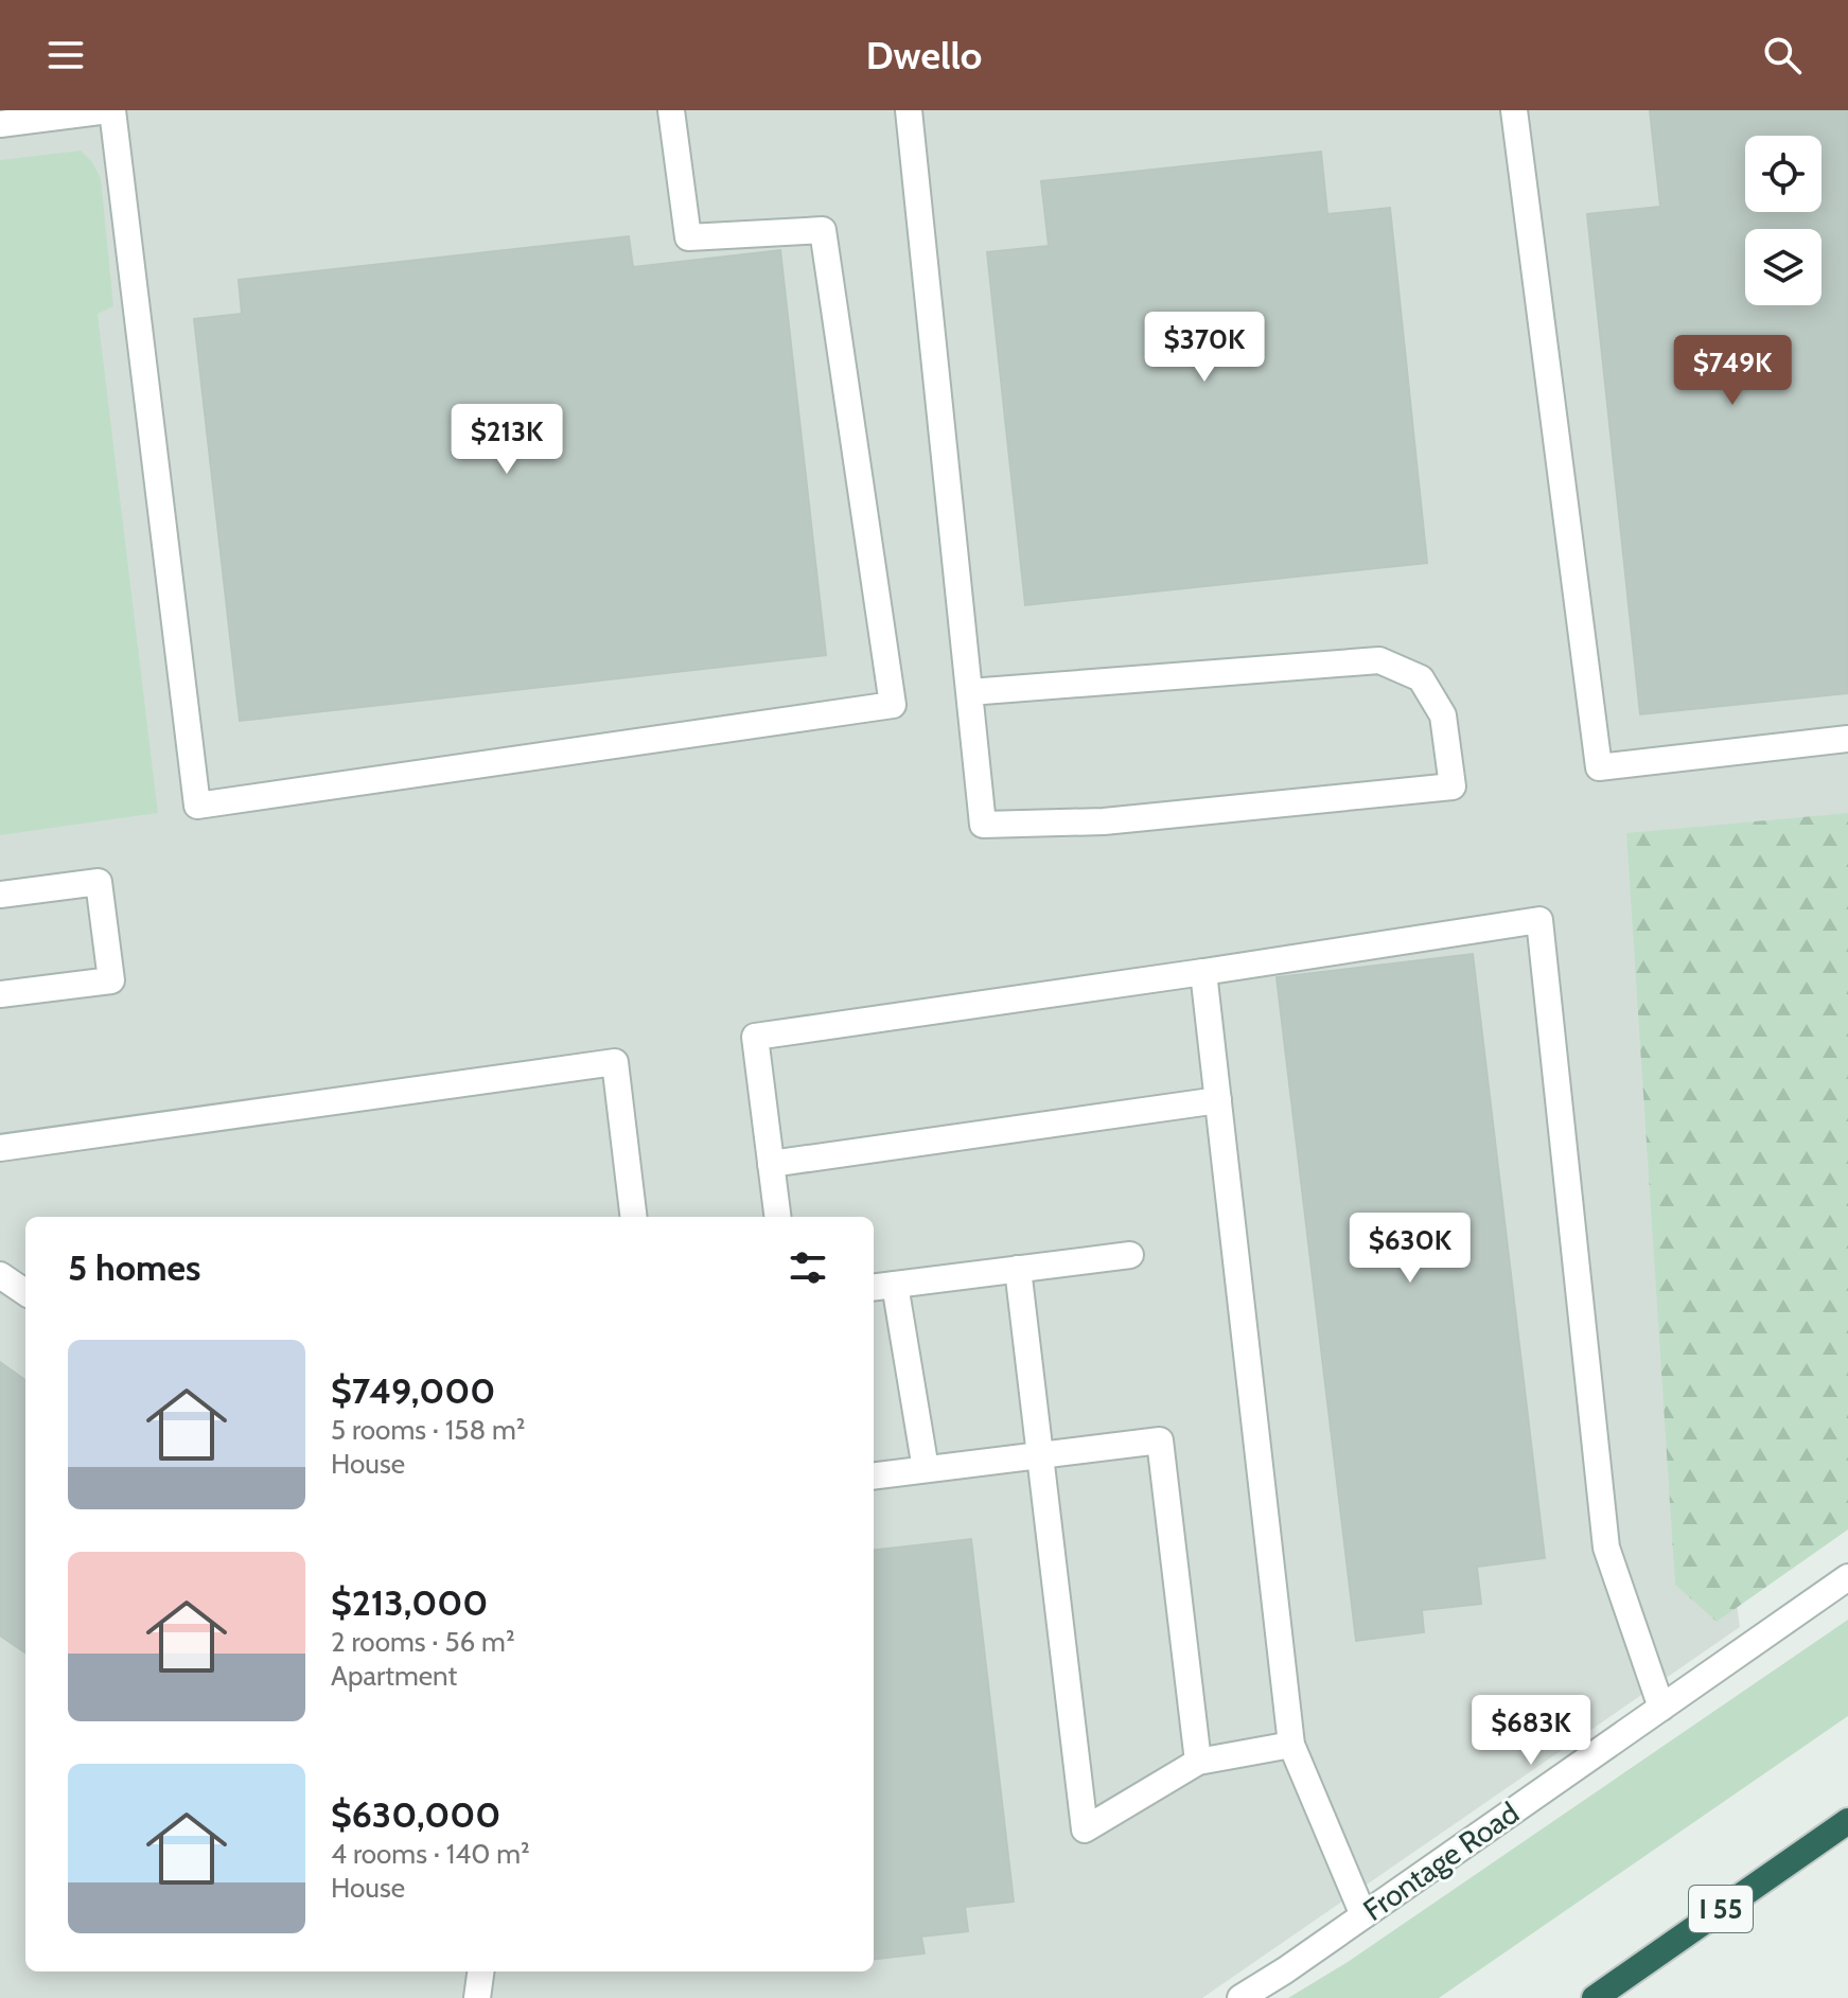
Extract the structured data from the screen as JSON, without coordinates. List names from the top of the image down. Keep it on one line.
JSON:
{"streets":{"highway":["I 55"],"street":["Frontage Road"]},"page":{"header":"Dwello","price":["$370K","$749K","$213K","$630K","$683K"],"heading":"5 homes","list":[{"name":"$749,000","note":"5 rooms · 158 m² · House"},{"name":"$213,000","note":"2 rooms · 56 m² · Apartment"},{"name":"$630,000","note":"4 rooms · 140 m² · House"}]}}
